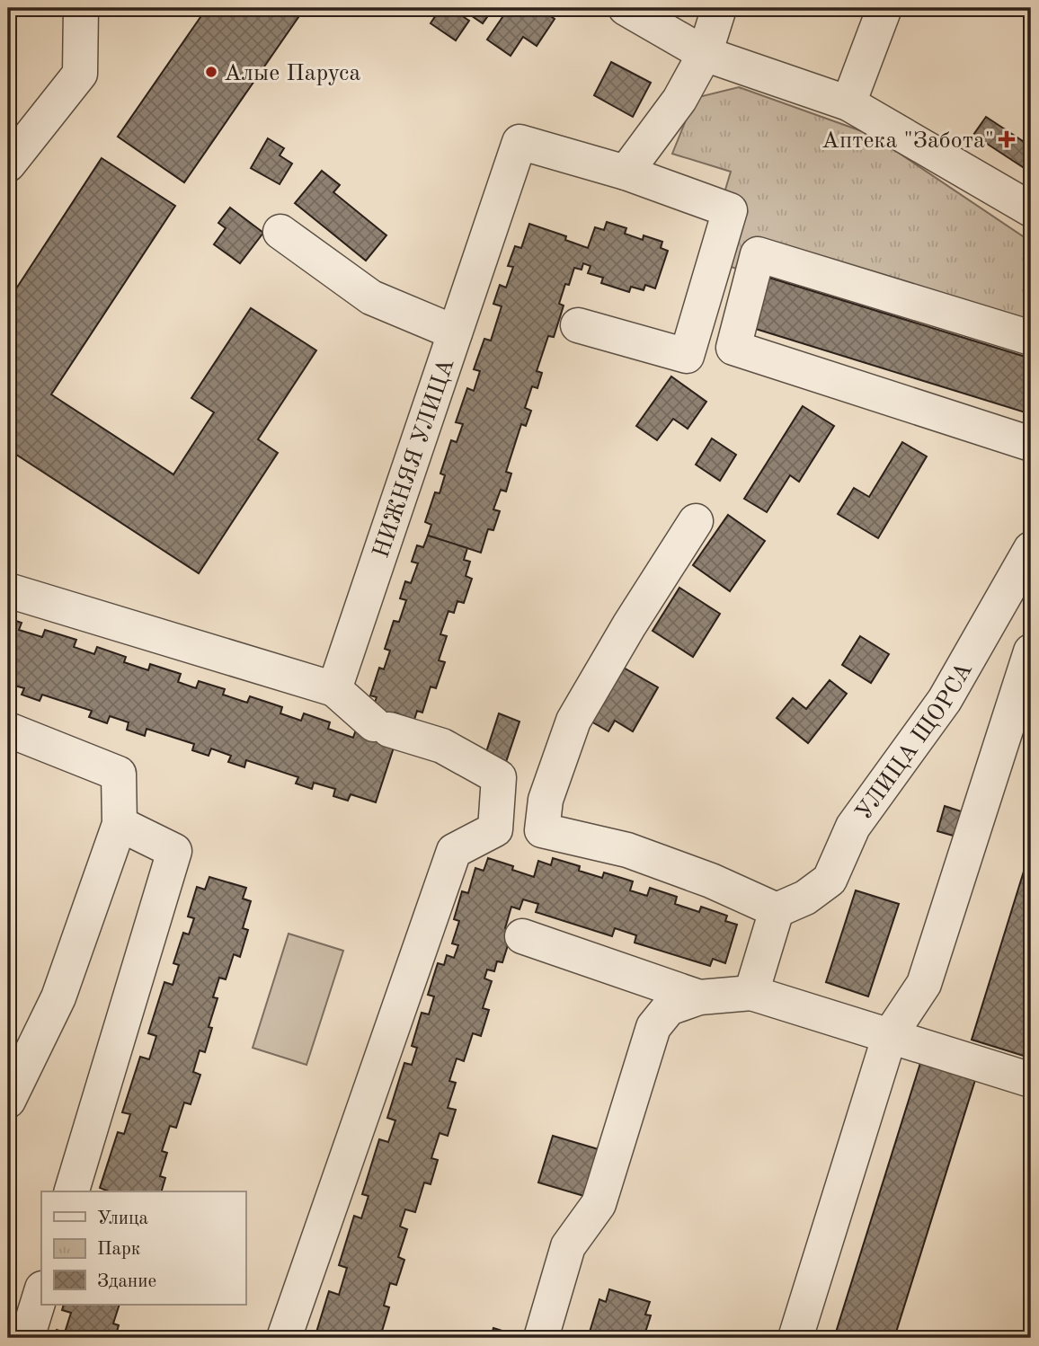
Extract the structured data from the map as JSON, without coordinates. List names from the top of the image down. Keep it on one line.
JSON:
{"streets":{"street":["НИЖНЯЯ УЛИЦА","УЛИЦА ЩОРСА"]},"places":{"other":["Алые Паруса"],"health":["Аптека \"Забота\""]},"legend":["Улица","Парк","Здание"]}
